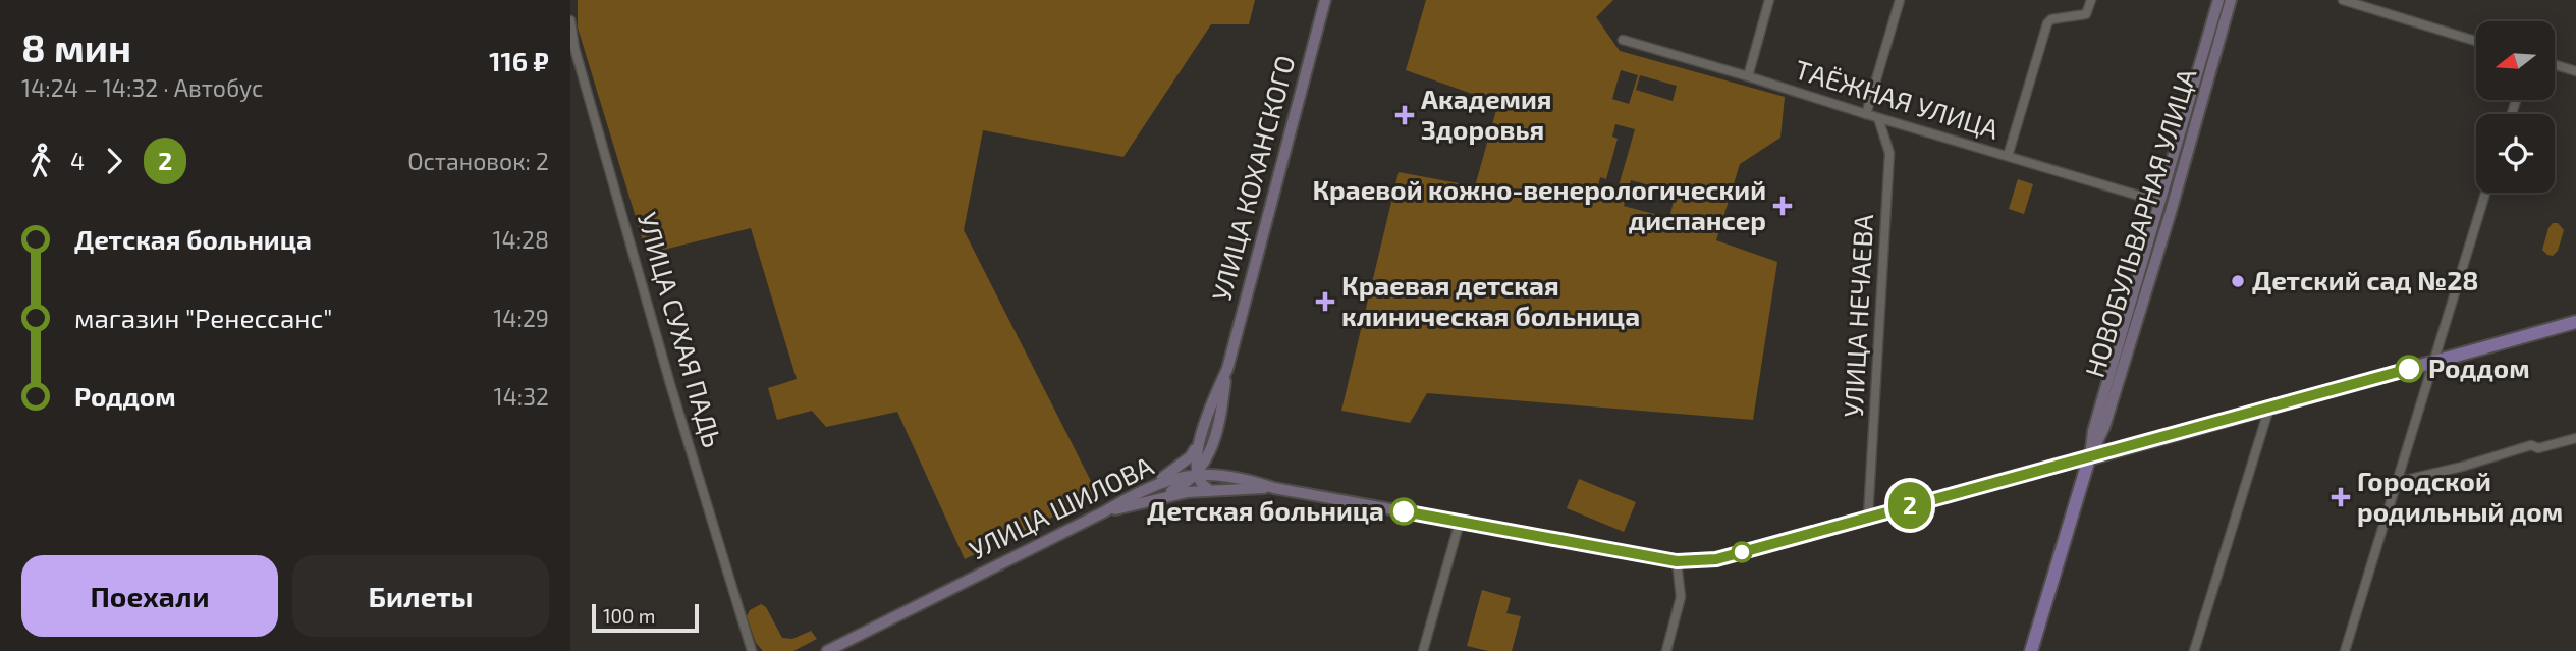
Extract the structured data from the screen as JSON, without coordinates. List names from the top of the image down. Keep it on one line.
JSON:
{"streets":{"main road":["УЛИЦА КОХАНСКОГО","НОВОБУЛЬВАРНАЯ УЛИЦА","УЛИЦА ШИЛОВА"],"street":["ТАЁЖНАЯ УЛИЦА","УЛИЦА НЕЧАЕВА","УЛИЦА СУХАЯ ПАДЬ"]},"crossings":[["ТАЁЖНАЯ УЛИЦА","НОВОБУЛЬВАРНАЯ УЛИЦА"],["ТАЁЖНАЯ УЛИЦА","УЛИЦА НЕЧАЕВА"],["НОВОБУЛЬВАРНАЯ УЛИЦА","УЛИЦА ШИЛОВА"],["УЛИЦА НЕЧАЕВА","УЛИЦА ШИЛОВА"]],"places":{"health":["Академия Здоровья","Краевой кожно-венерологический диспансер","Краевая детская клиническая больница","Городской родильный дом"],"other":["Детский сад №28","Роддом","Детская больница"]},"lines":["bus line 2"],"scale_bar":"100 m","north":"left","page":{"heading":["8 мин","14:24 – 14:32 · Автобус","116 ₽"],"on_map":"2","legs":["4","2","Остановок: 2"],"list":[{"name":"Детская больница","value":"14:28"},{"name":"магазин \"Ренессанс\"","value":"14:29"},{"name":"Роддом","value":"14:32"}],"buttons":["Поехали","Билеты"],"scale":"100 m"}}
